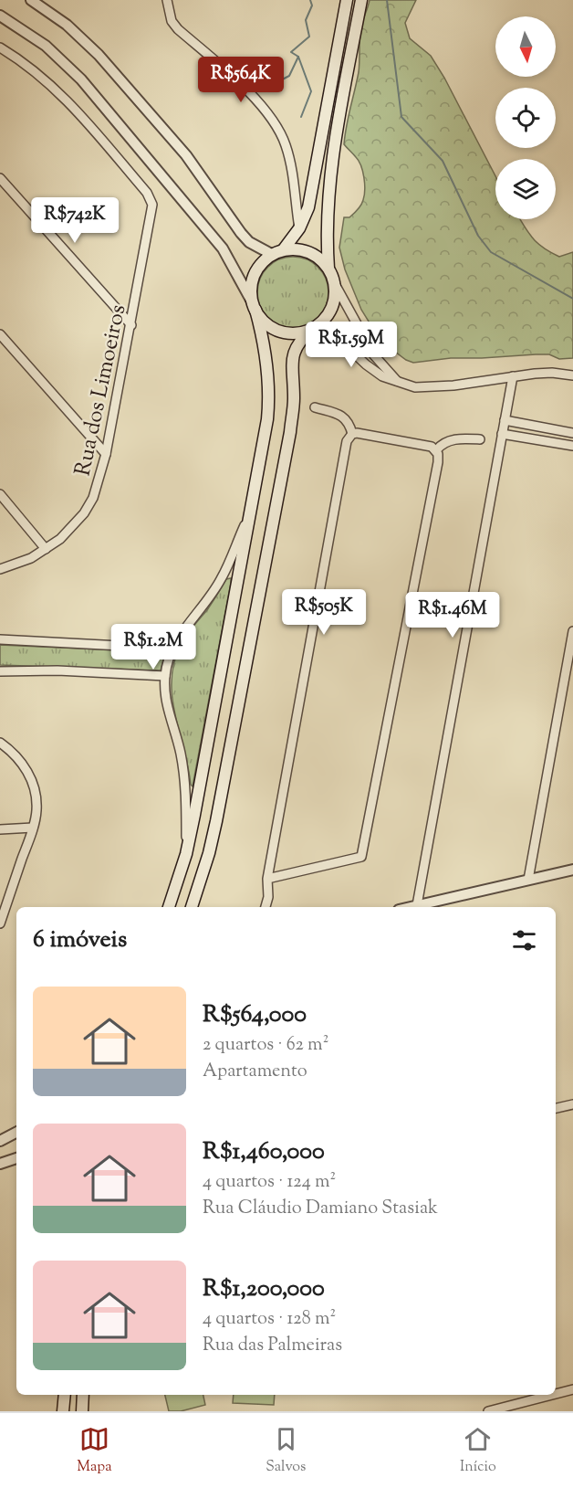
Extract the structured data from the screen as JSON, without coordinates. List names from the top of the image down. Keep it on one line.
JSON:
{"streets":{"street":["Rua dos Limoeiros"]},"north":"bottom","page":{"price":["R$564K","R$742K","R$1.59M","R$505K","R$1.46M","R$1.2M"],"heading":"6 imóveis","list":[{"name":"R$564,000","note":"2 quartos · 62 m² · Apartamento"},{"name":"R$1,460,000","note":"4 quartos · 124 m² · Rua Cláudio Damiano Stasiak"},{"name":"R$1,200,000","note":"4 quartos · 128 m² · Rua das Palmeiras"}],"tabs":["Mapa","Salvos","Início"]}}
